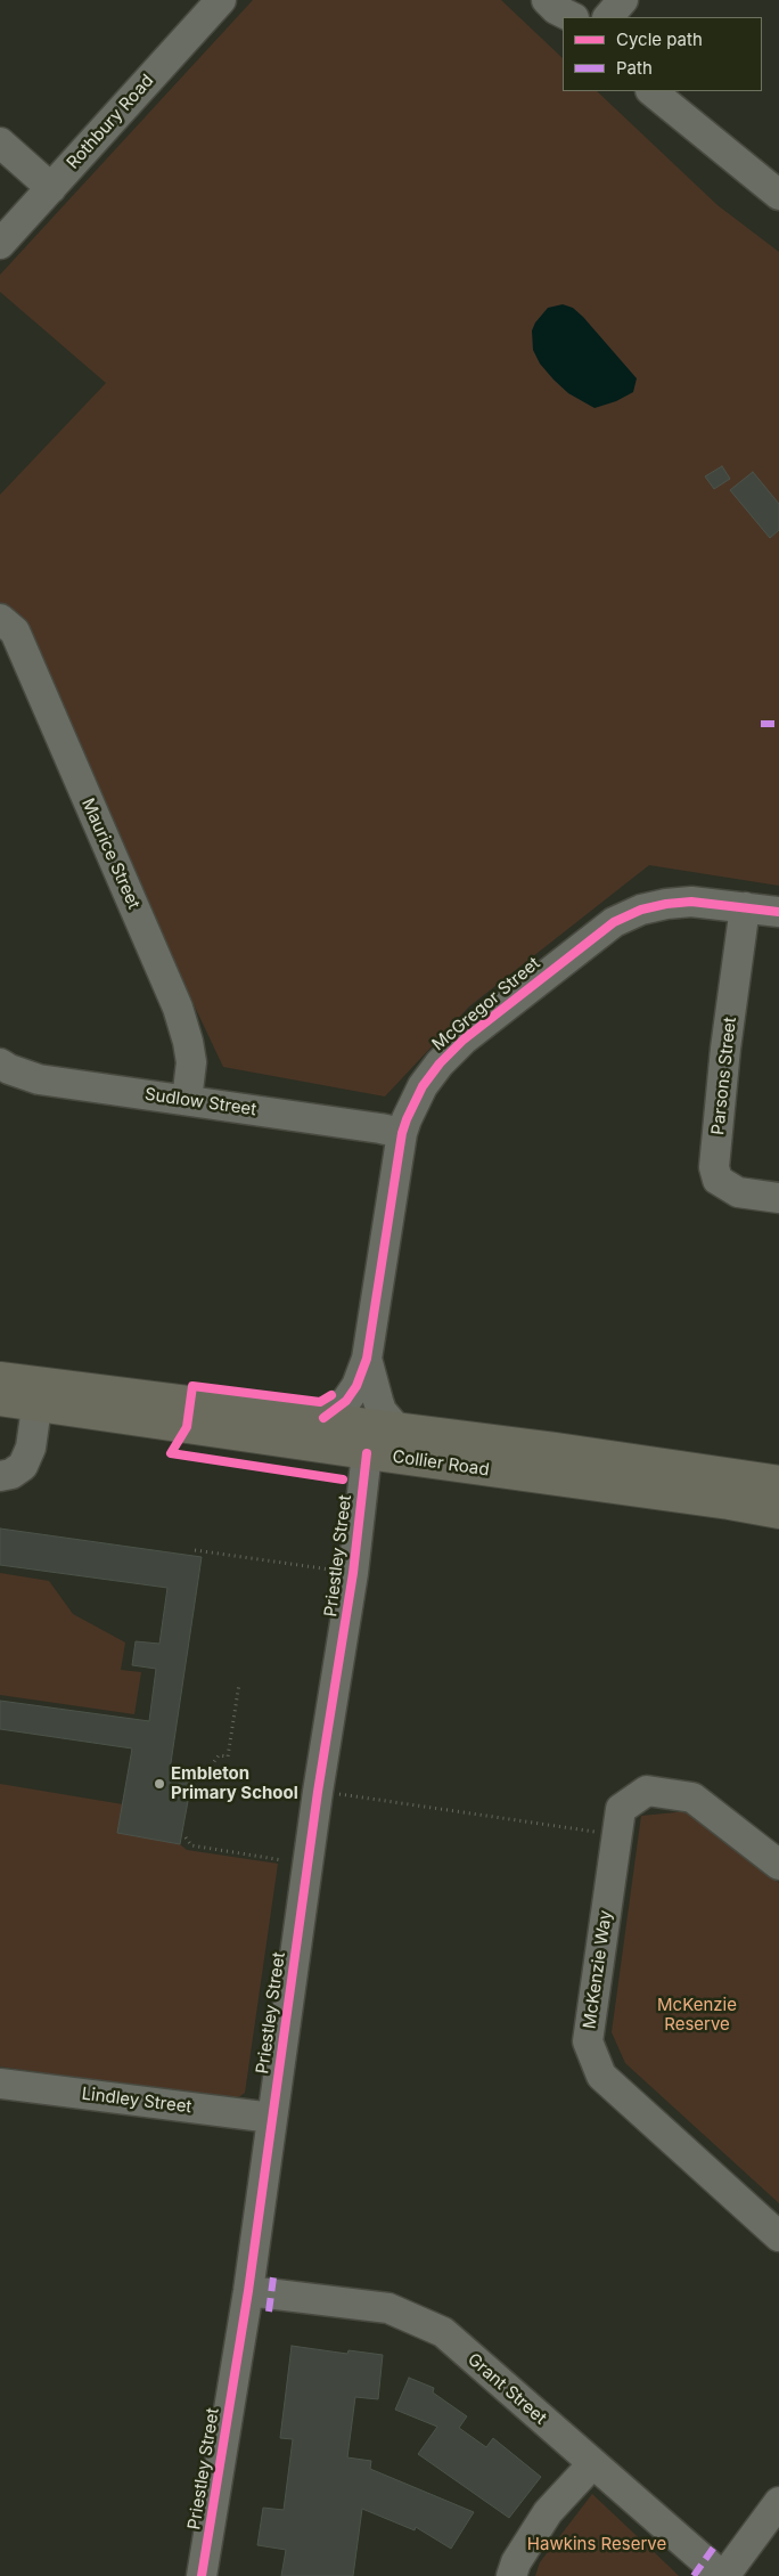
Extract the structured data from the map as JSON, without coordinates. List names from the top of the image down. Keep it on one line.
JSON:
{"streets":{"main road":["Collier Road"],"street":["Rothbury Road","Maurice Street","McGregor Street","Parsons Street","Sudlow Street","Priestley Street","McKenzie Way","Lindley Street","Grant Street"]},"crossings":[["Maurice Street","Sudlow Street"],["McGregor Street","Parsons Street"],["McGregor Street","Sudlow Street"],["McGregor Street","Collier Road"],["Collier Road","Priestley Street"],["Priestley Street","Lindley Street"],["Priestley Street","Grant Street"]],"parks":["McKenzie Reserve","Hawkins Reserve"],"places":["Embleton Primary School"],"legend":["Cycle path","Path"]}
